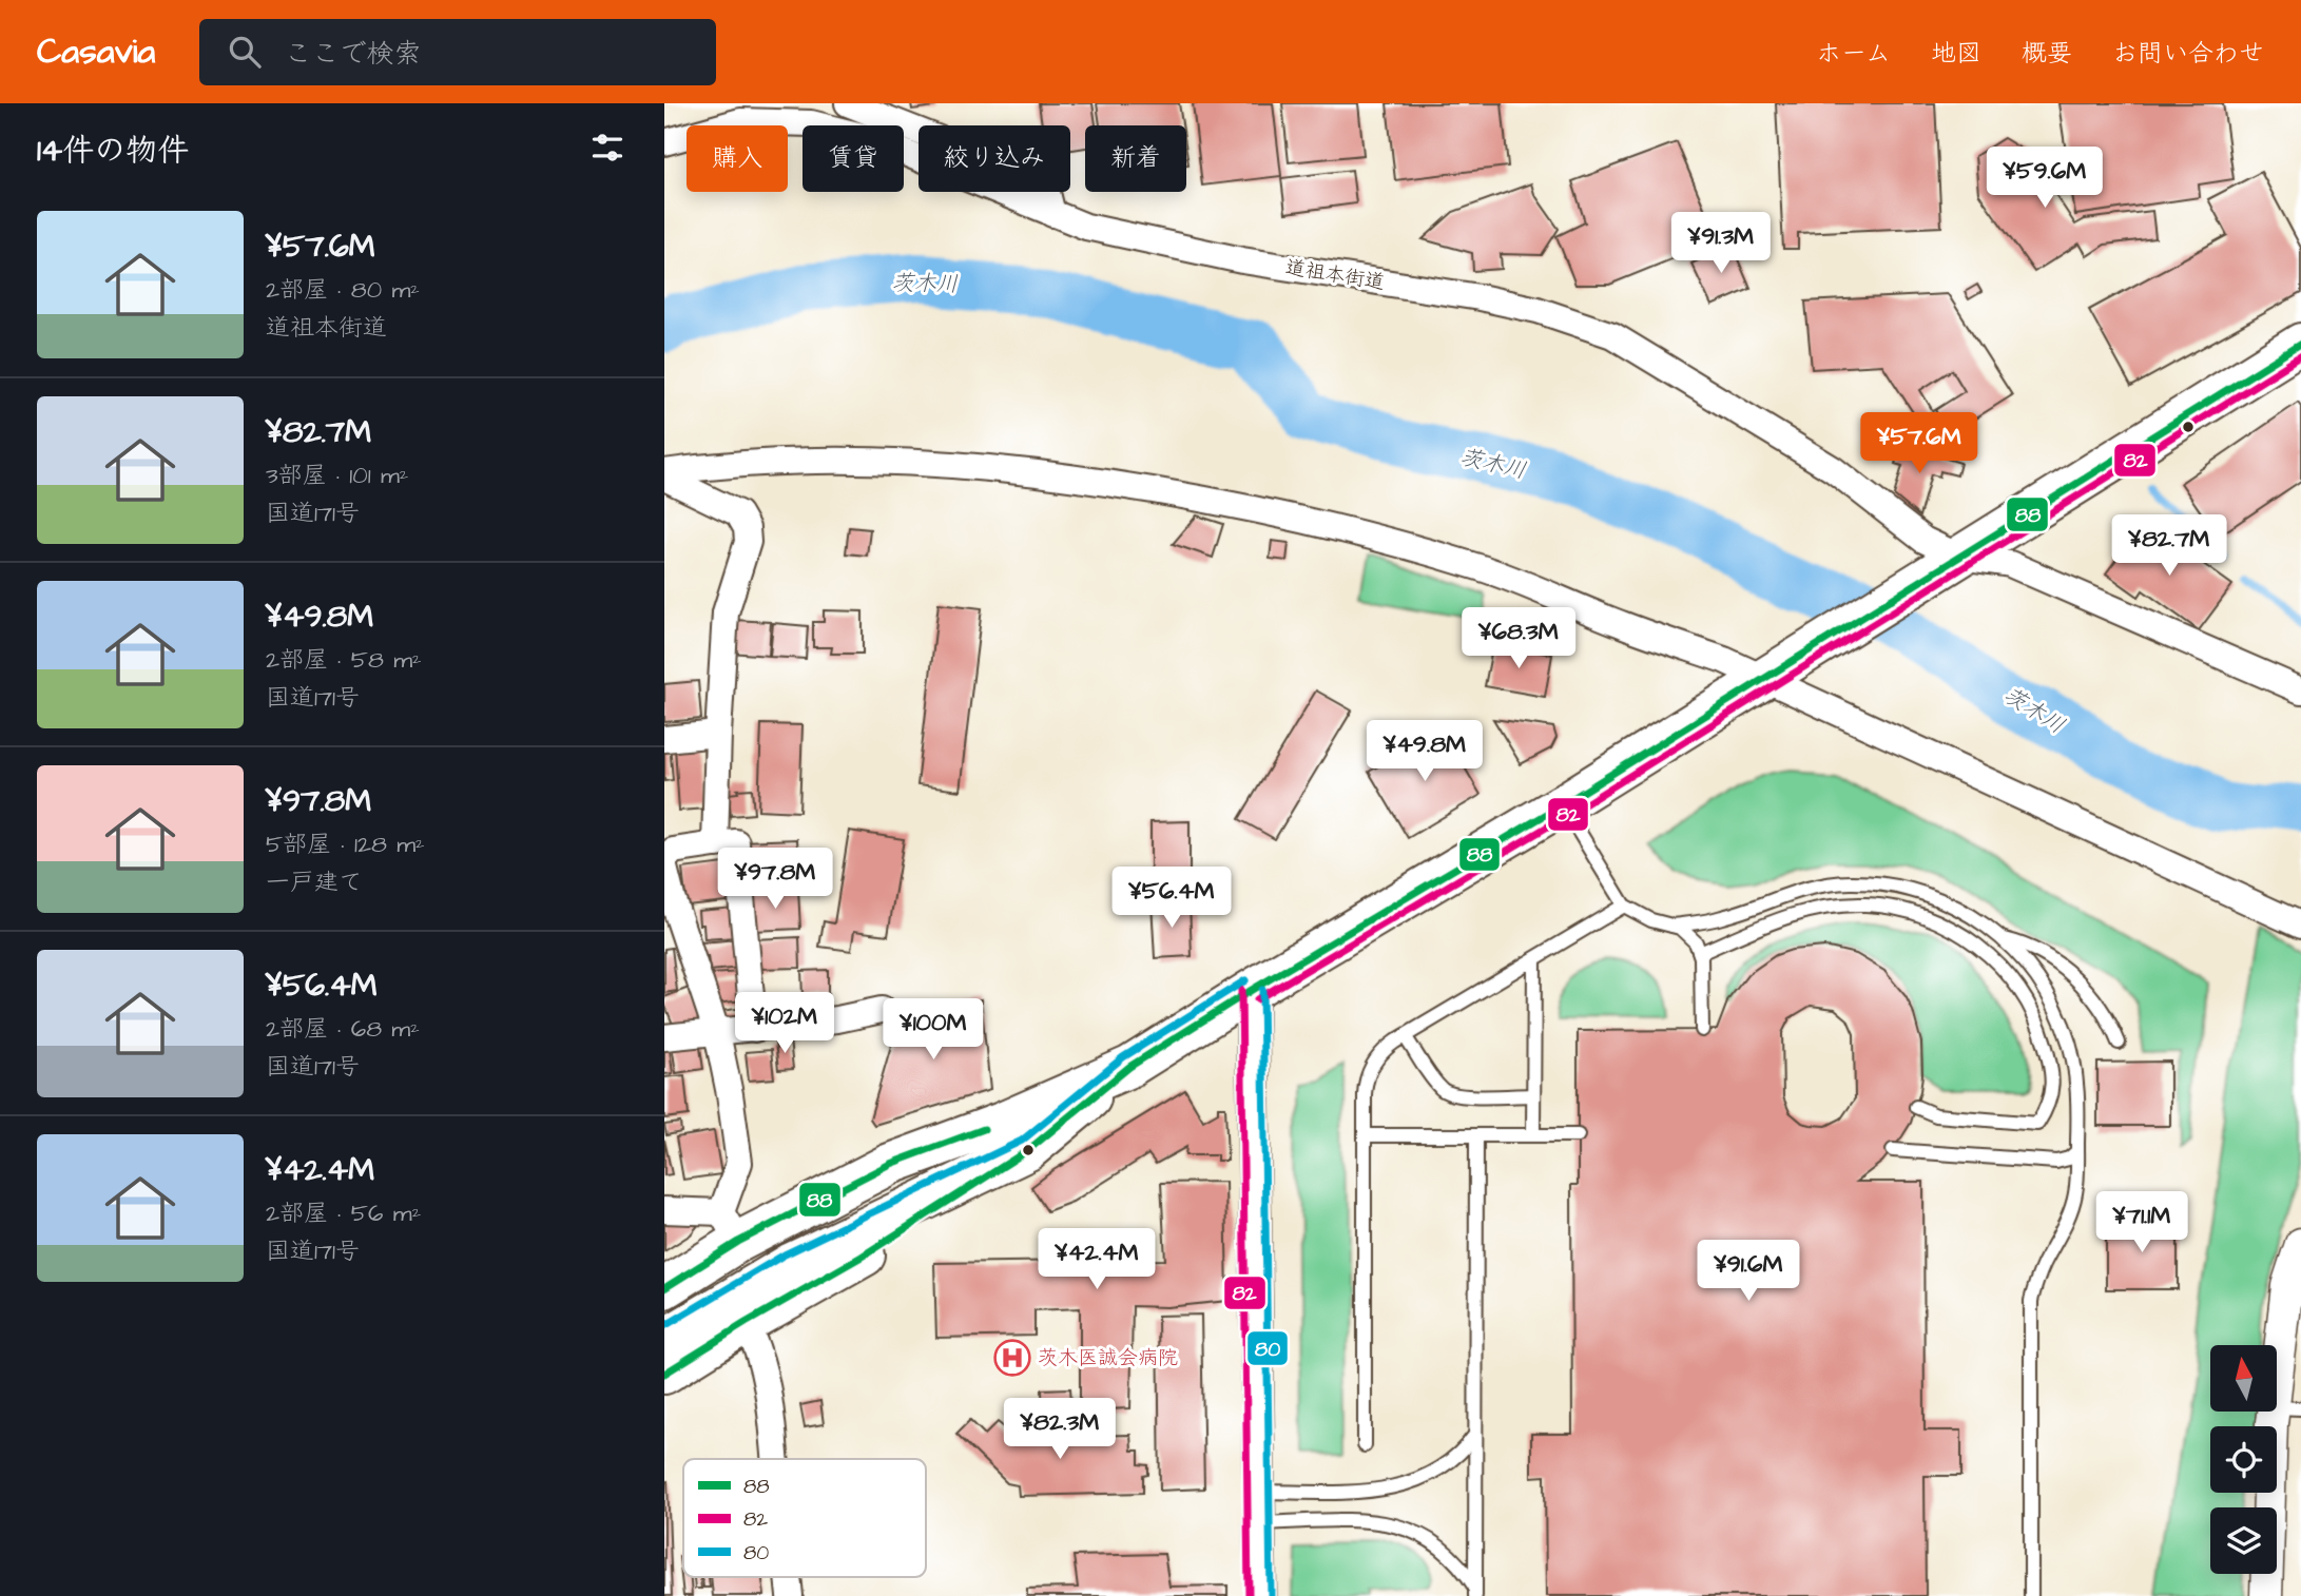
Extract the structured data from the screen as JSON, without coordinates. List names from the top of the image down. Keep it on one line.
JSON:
{"streets":{"street":["道祖本街道"]},"water":["茨木川"],"places":{"hospital":["茨木医誠会病院"]},"lines":["transit line 88","transit line 82","transit line 80"],"legend":["88","82","80"],"north":"top","page":{"header":"Casavia","search":"ここで検索","nav":["ホーム","地図","概要","お問い合わせ"],"heading":"14件の物件","chip":["購入","賃貸","絞り込み","新着"],"price":["¥59.6M","¥91.3M","¥57.6M","¥82.7M","¥68.3M","¥49.8M","¥97.8M","¥56.4M","¥102M","¥100M","¥71.1M","¥42.4M","¥91.6M","¥82.3M"],"list":[{"name":"¥57.6M","note":"2部屋 · 80 m² · 道祖本街道"},{"name":"¥82.7M","note":"3部屋 · 101 m² · 国道171号"},{"name":"¥49.8M","note":"2部屋 · 58 m² · 国道171号"},{"name":"¥97.8M","note":"5部屋 · 128 m² · 一戸建て"},{"name":"¥56.4M","note":"2部屋 · 68 m² · 国道171号"},{"name":"¥42.4M","note":"2部屋 · 56 m² · 国道171号"}]}}
